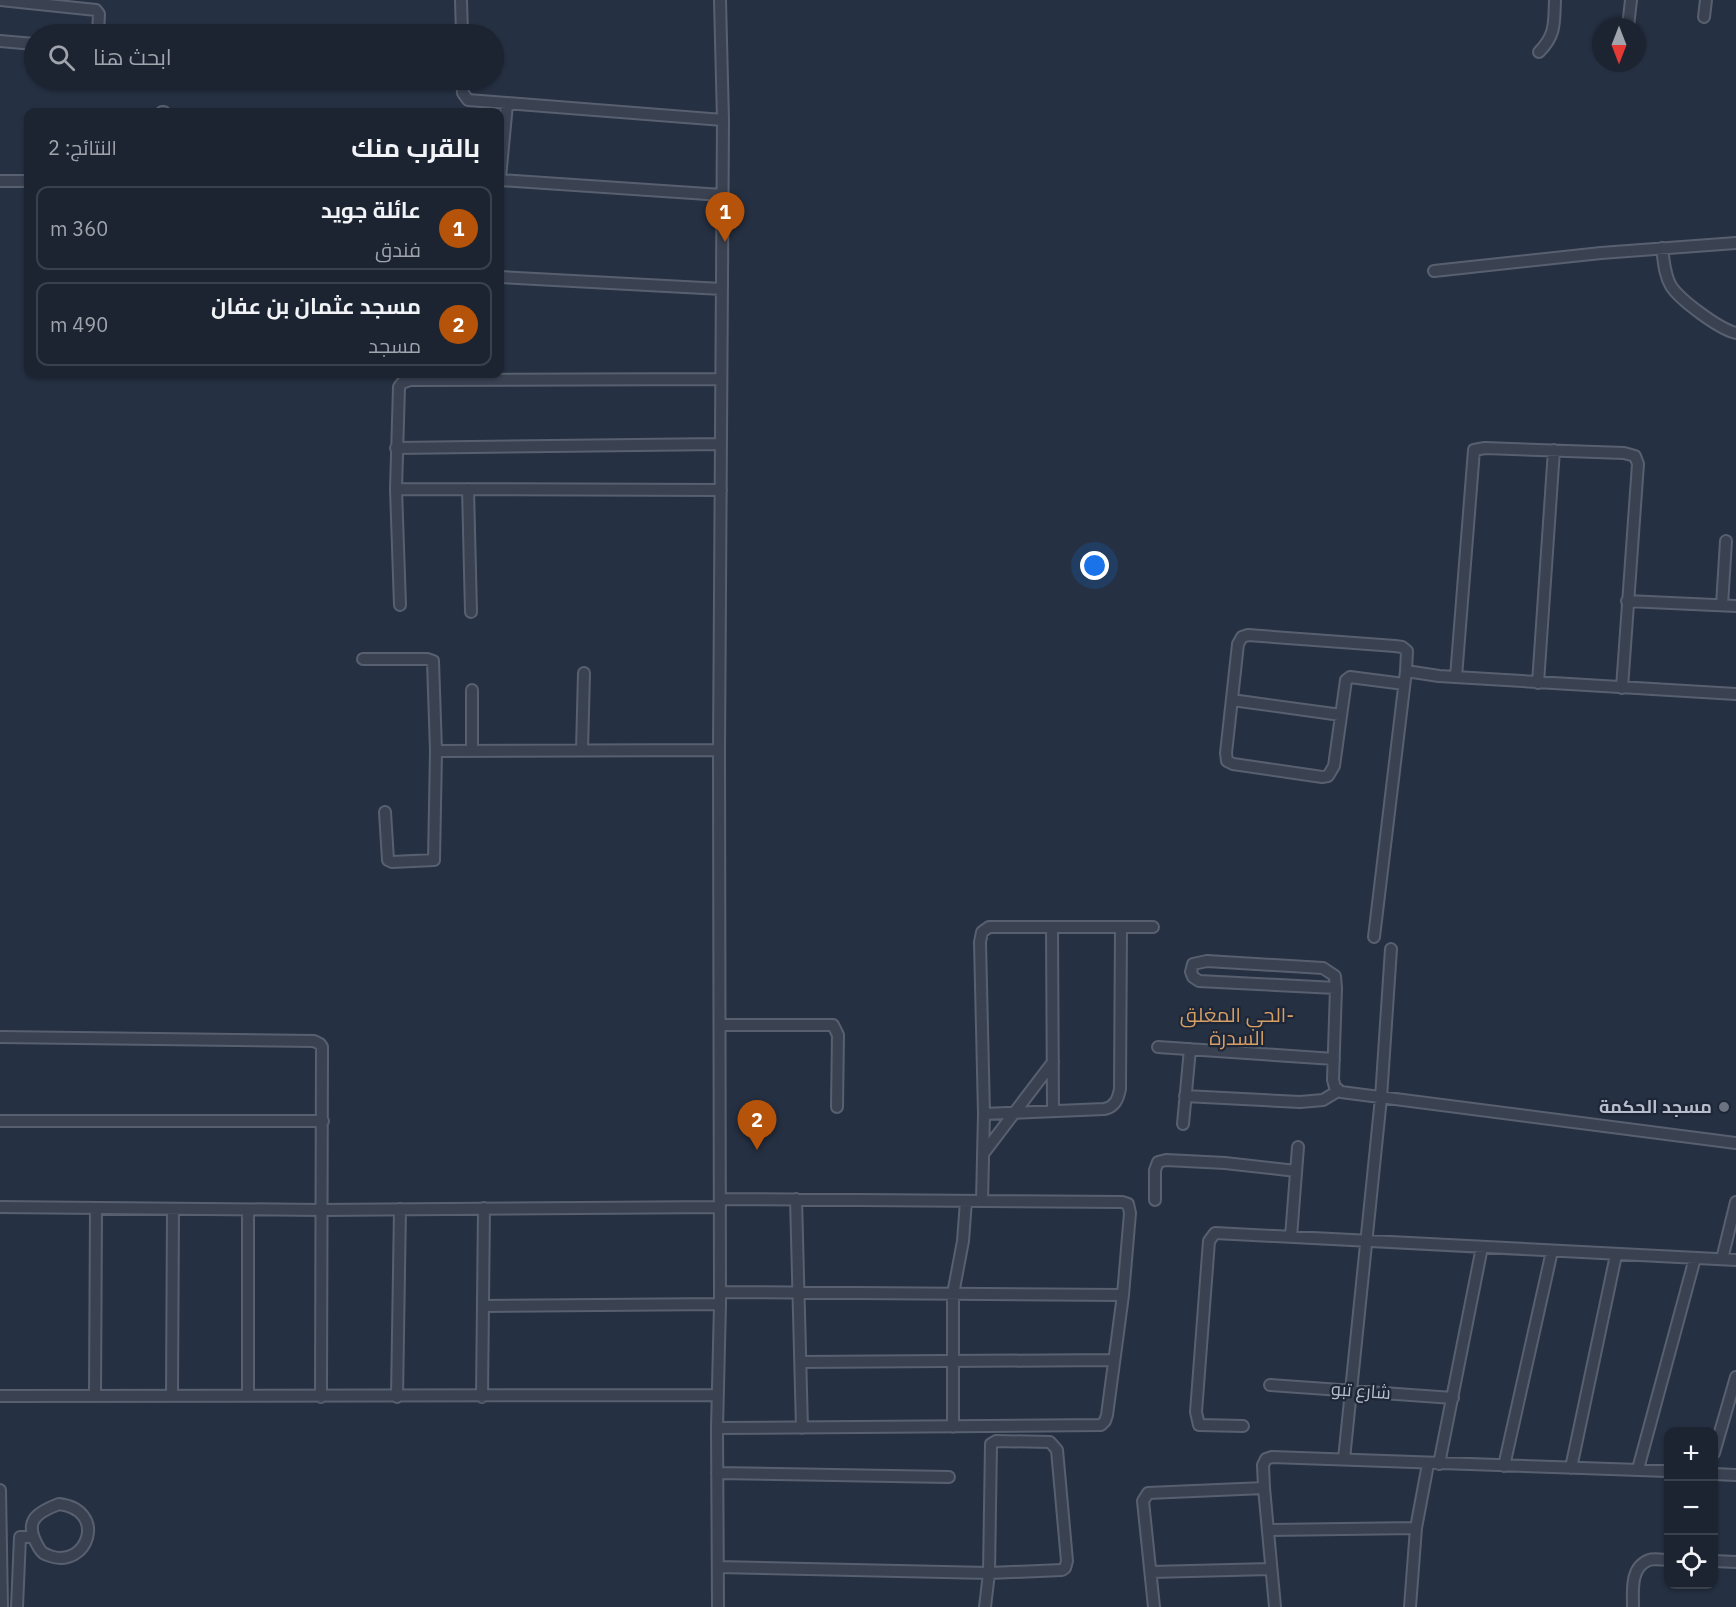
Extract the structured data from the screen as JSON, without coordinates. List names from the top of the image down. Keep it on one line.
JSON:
{"streets":{"street":["شارع تبو"]},"districts":["الحي المغلق- السدرة"],"places":["مسجد الحكمة"],"north":"bottom","page":{"search":"ابحث هنا","heading":["بالقرب منك","النتائج: 2"],"list":[{"mark":"1","name":"عائلة جويد","note":"فندق","value":"360 m"},{"mark":"2","name":"مسجد عثمان بن عفان","note":"مسجد","value":"490 m"}],"pins":["1","2"],"map_buttons":["+","−"]}}
